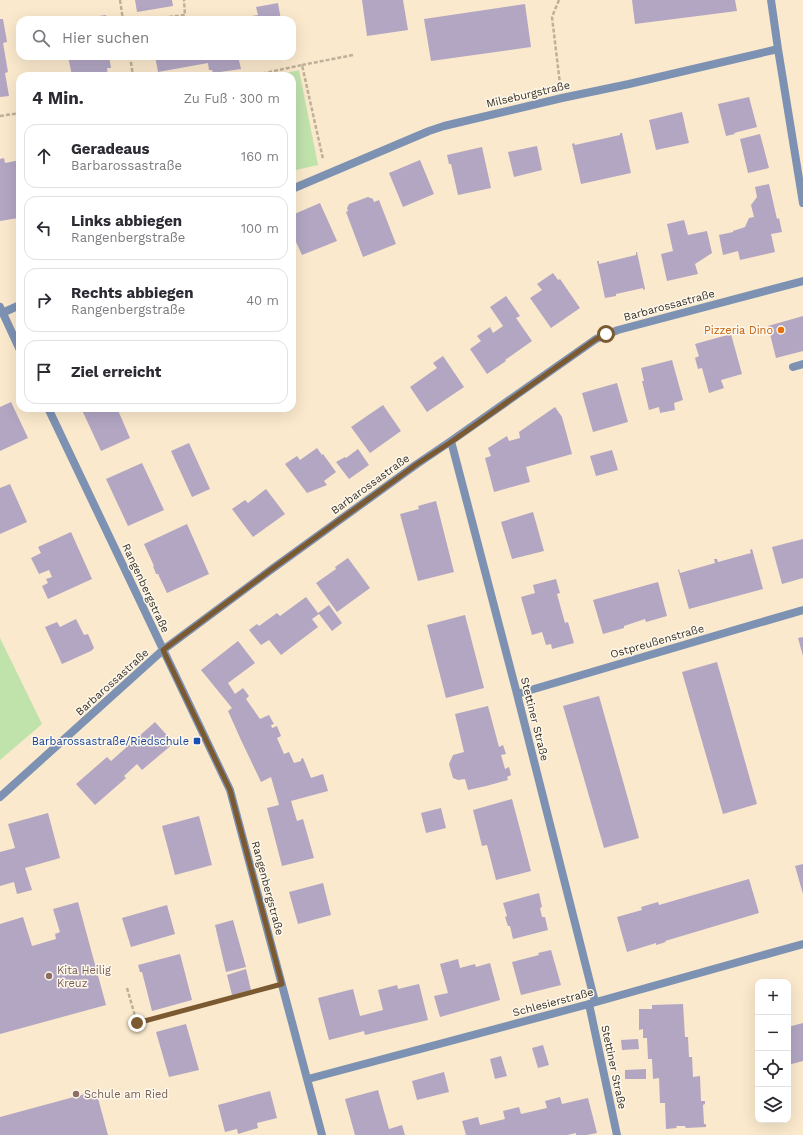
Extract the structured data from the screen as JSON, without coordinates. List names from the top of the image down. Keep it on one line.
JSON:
{"streets":{"street":["Milseburgstraße","Barbarossastraße","Rangenbergstraße","Ostpreußenstraße","Stettiner Straße","Schlesierstraße"]},"crossings":[["Barbarossastraße","Rangenbergstraße"],["Barbarossastraße","Stettiner Straße"],["Rangenbergstraße","Schlesierstraße"],["Ostpreußenstraße","Stettiner Straße"],["Stettiner Straße","Schlesierstraße"]],"places":{"other":["Pizzeria Dino","Kita Heilig Kreuz","Schule am Ried"],"transit":["Barbarossastraße/Riedschule"]},"page":{"search":"Hier suchen","heading":["4 Min.","Zu Fuß · 300 m"],"list":[["Geradeaus","Barbarossastraße","160 m"],["Links abbiegen","Rangenbergstraße","100 m"],["Rechts abbiegen","Rangenbergstraße","40 m"],"Ziel erreicht"],"map_buttons":["+","−"]}}
